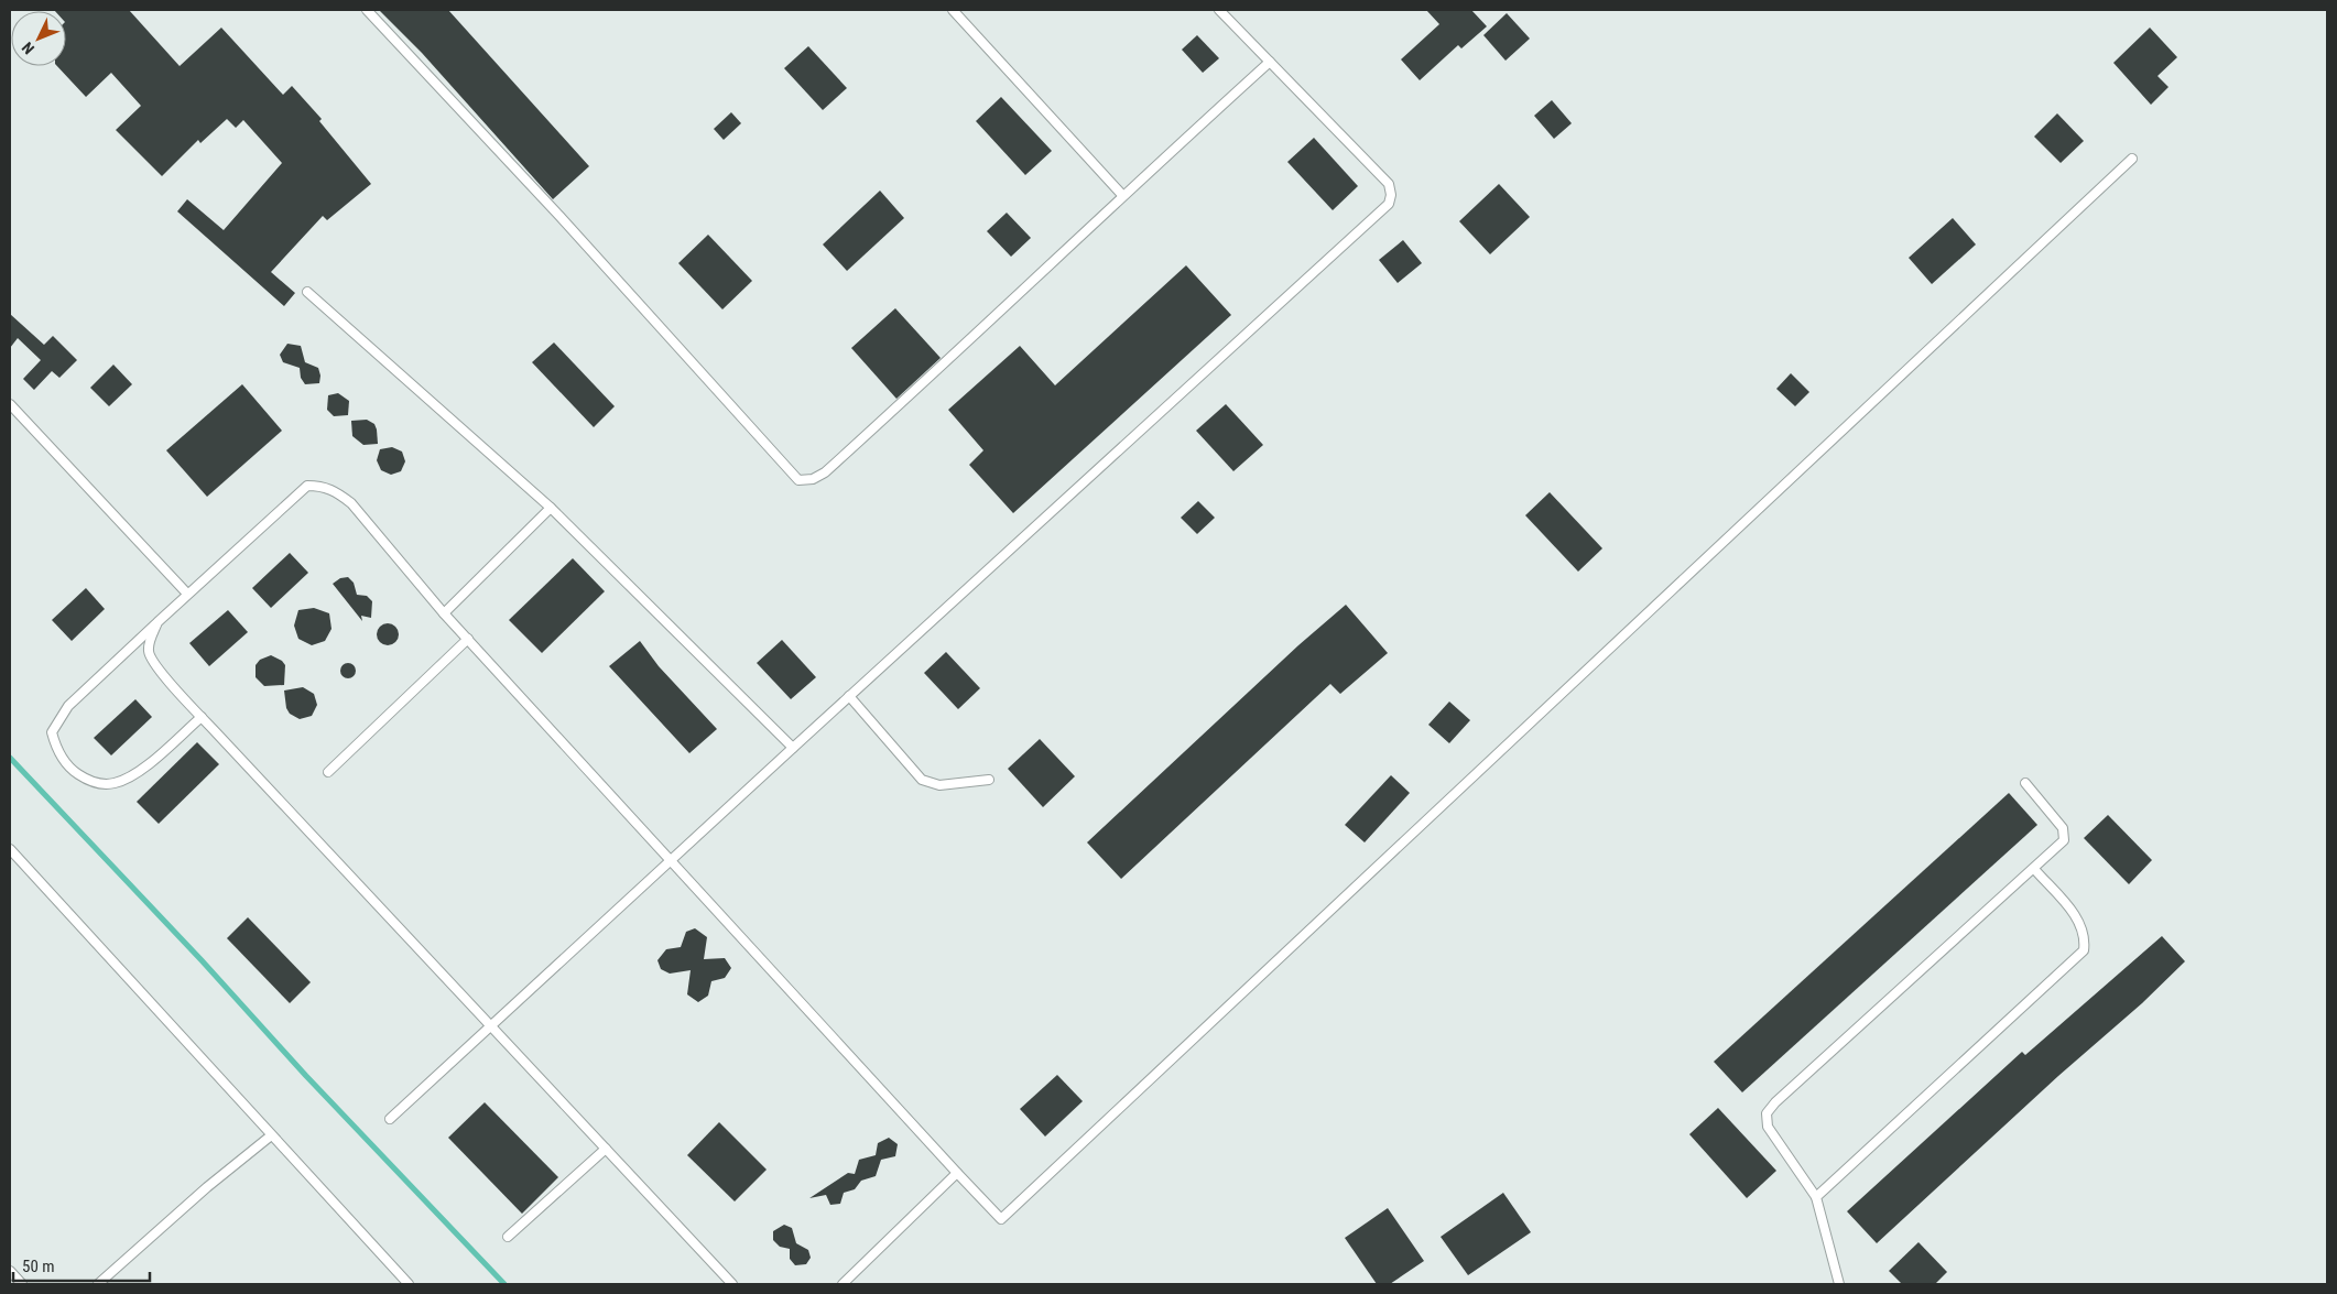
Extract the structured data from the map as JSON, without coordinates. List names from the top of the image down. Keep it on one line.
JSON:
{"scale_bar":"50 m","north":"bottom left"}
